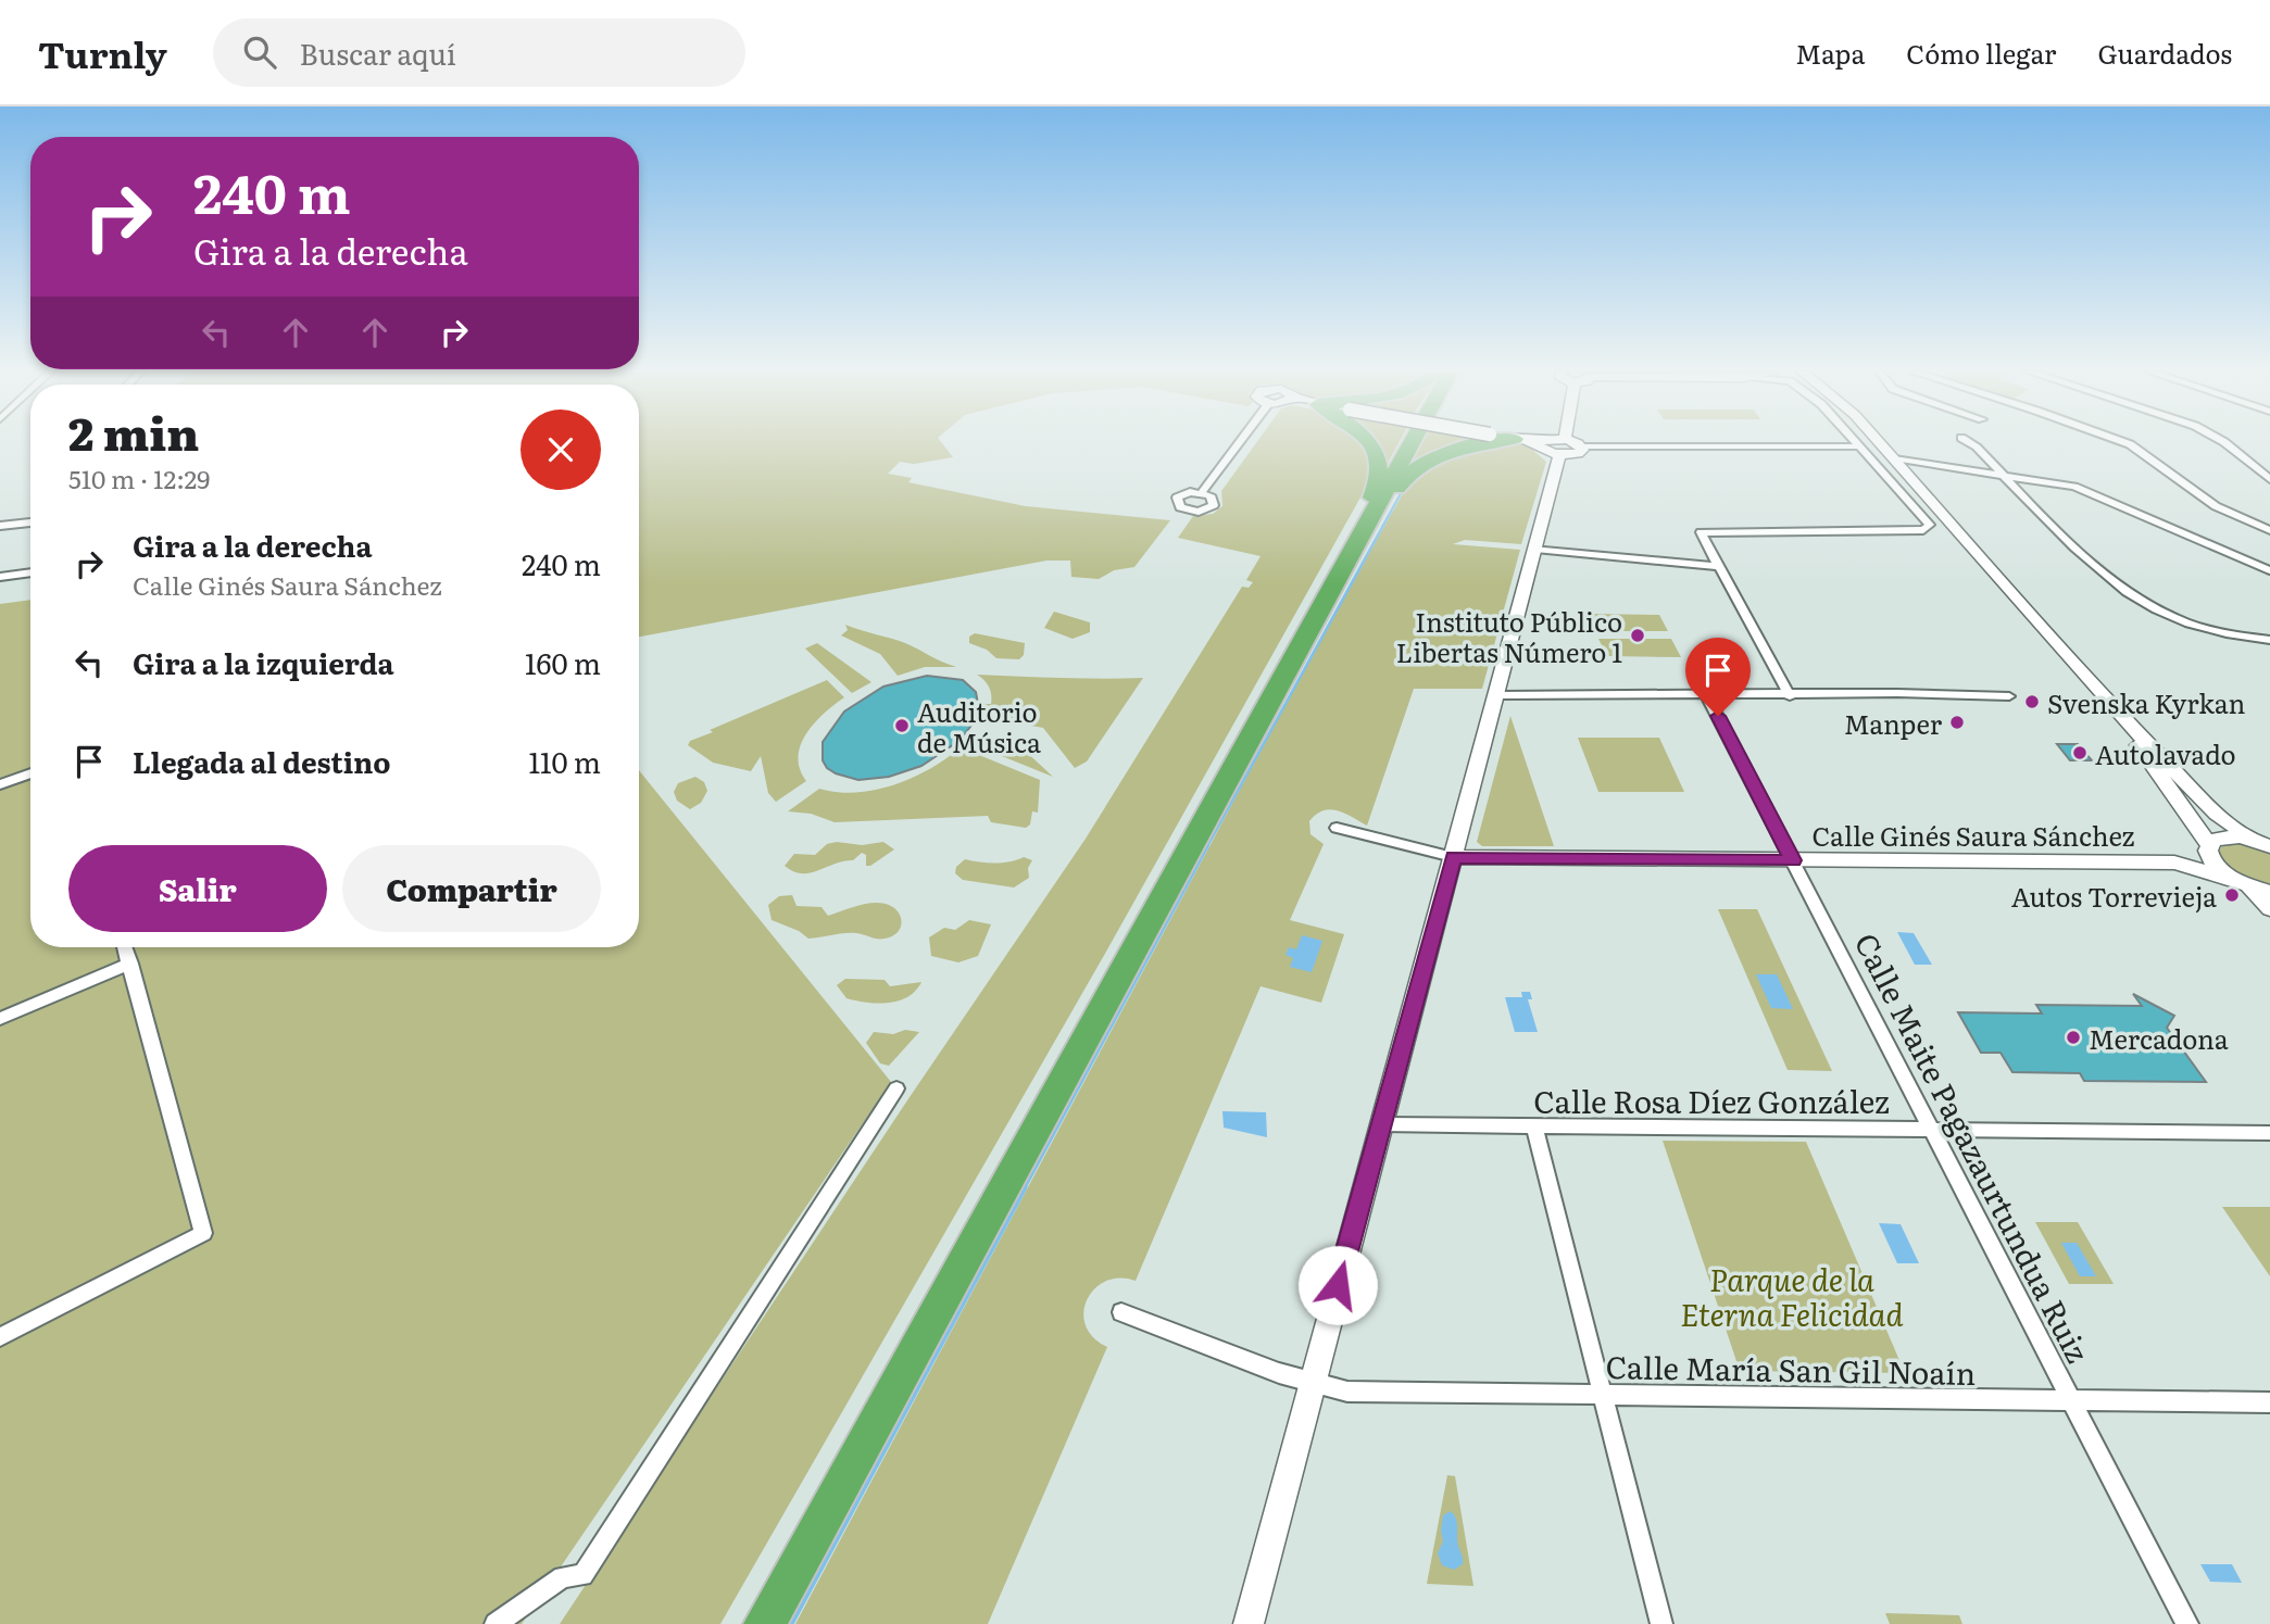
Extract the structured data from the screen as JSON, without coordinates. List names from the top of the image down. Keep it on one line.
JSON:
{"streets":{"street":["Calle Ginés Saura Sánchez","Calle Rosa Díez González","Calle Maite Pagazaurtundua Ruiz","Calle María San Gil Noaín"]},"crossings":[["Calle Ginés Saura Sánchez","Calle Maite Pagazaurtundua Ruiz"],["Calle Rosa Díez González","Calle Maite Pagazaurtundua Ruiz"],["Calle Maite Pagazaurtundua Ruiz","Calle María San Gil Noaín"]],"parks":["Parque de la Eterna Felicidad"],"places":["Instituto Público Libertas Número 1","Svenska Kyrkan","Manper","Auditorio de Música","Autolavado","Autos Torrevieja","Mercadona"],"page":{"header":"Turnly","search":"Buscar aquí","nav":["Mapa","Cómo llegar","Guardados"],"turn":["240 m","Gira a la derecha"],"heading":["2 min","510 m · 12:29"],"list":[{"name":"Gira a la derecha","note":"Calle Ginés Saura Sánchez","value":"240 m"},{"name":"Gira a la izquierda","value":"160 m"},{"name":"Llegada al destino","value":"110 m"}],"buttons":["Salir","Compartir"]}}
